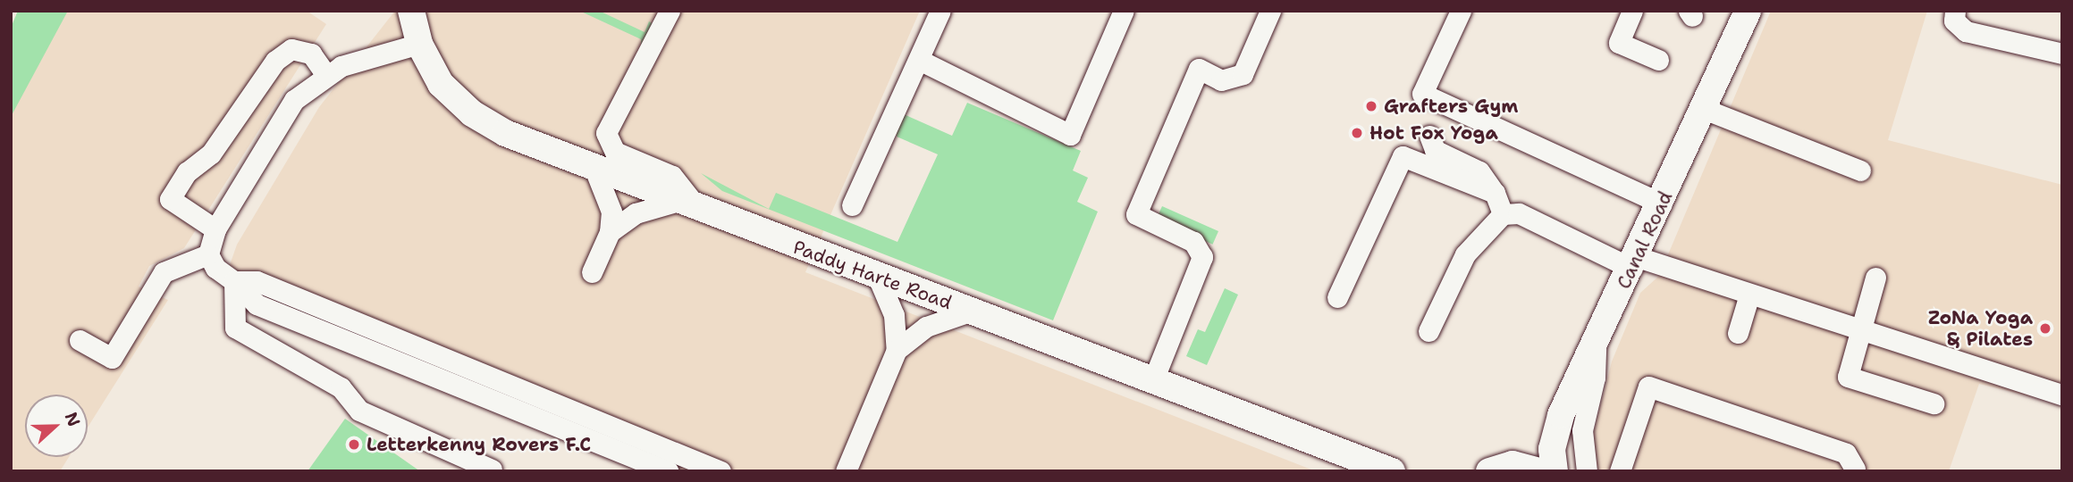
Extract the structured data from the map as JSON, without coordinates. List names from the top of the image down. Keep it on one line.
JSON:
{"streets":{"main road":["Canal Road","Paddy Harte Road"]},"places":["Grafters Gym","Hot Fox Yoga","ZoNa Yoga & Pilates","Letterkenny Rovers F.C"],"north":"right"}
